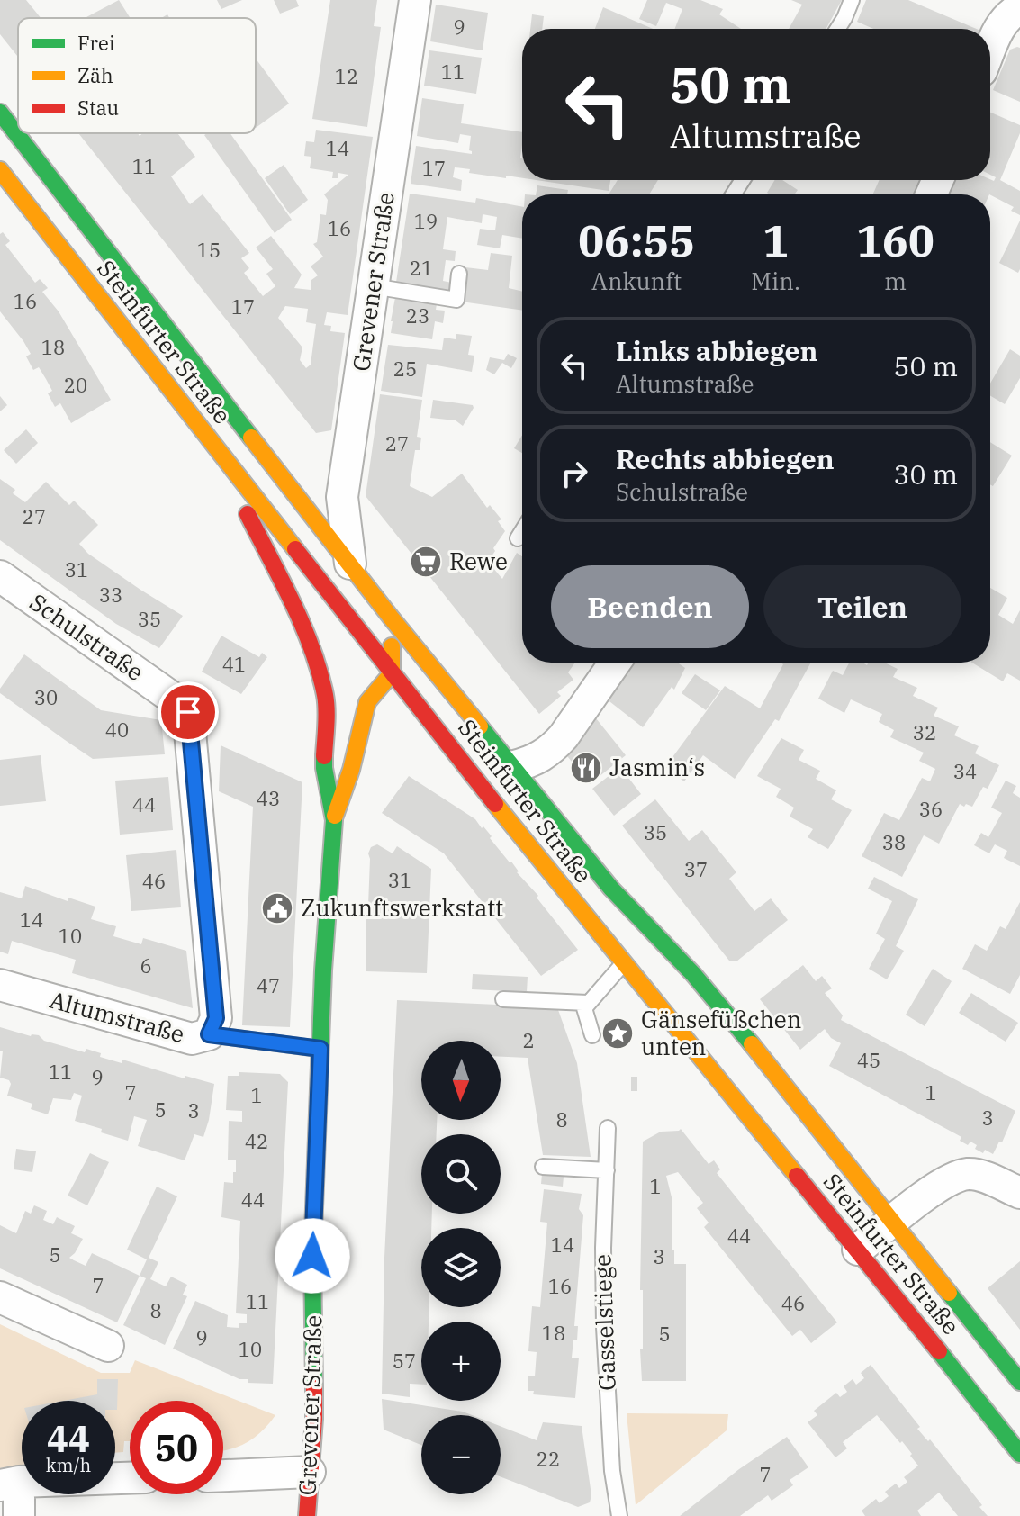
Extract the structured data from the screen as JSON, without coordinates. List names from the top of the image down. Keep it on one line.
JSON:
{"streets":{"main road":["Grevener Straße","Steinfurter Straße"],"street":["Schulstraße","Altumstraße"],"lane":["Gasselstiege"]},"crossings":[["Grevener Straße","Steinfurter Straße"],["Grevener Straße","Altumstraße"],["Schulstraße","Altumstraße"]],"places":{"supermarket":["Rewe"],"restaurant":["Jasmin‘s"],"public building":["Zukunftswerkstatt"],"place":["Gänsefüßchen unten"]},"house_numbers":["9","11","12","14","11","17","19","16","15","21","16","17","23","18","25","20","27","27","31","33","35","41","30","40","32","34","43","44","36","35","38","37","31","46","14","10","6","47","2","45","11","9","7","1","1","5","3","3","8","42","1","44","44","14","5","3","7","16","11","46","8","18","5","9","10","57","22","7"],"legend":["Frei","Zäh","Stau"],"north":"bottom","page":{"turn":["50 m","Altumstraße"],"eta":["06:55","Ankunft","1","Min.","160","m"],"list":[{"name":"Links abbiegen","note":"Altumstraße","value":"50 m"},{"name":"Rechts abbiegen","note":"Schulstraße","value":"30 m"}],"buttons":["Beenden","Teilen"],"map_buttons":["+","−"],"speed":"44 km/h","limit":"50"}}
